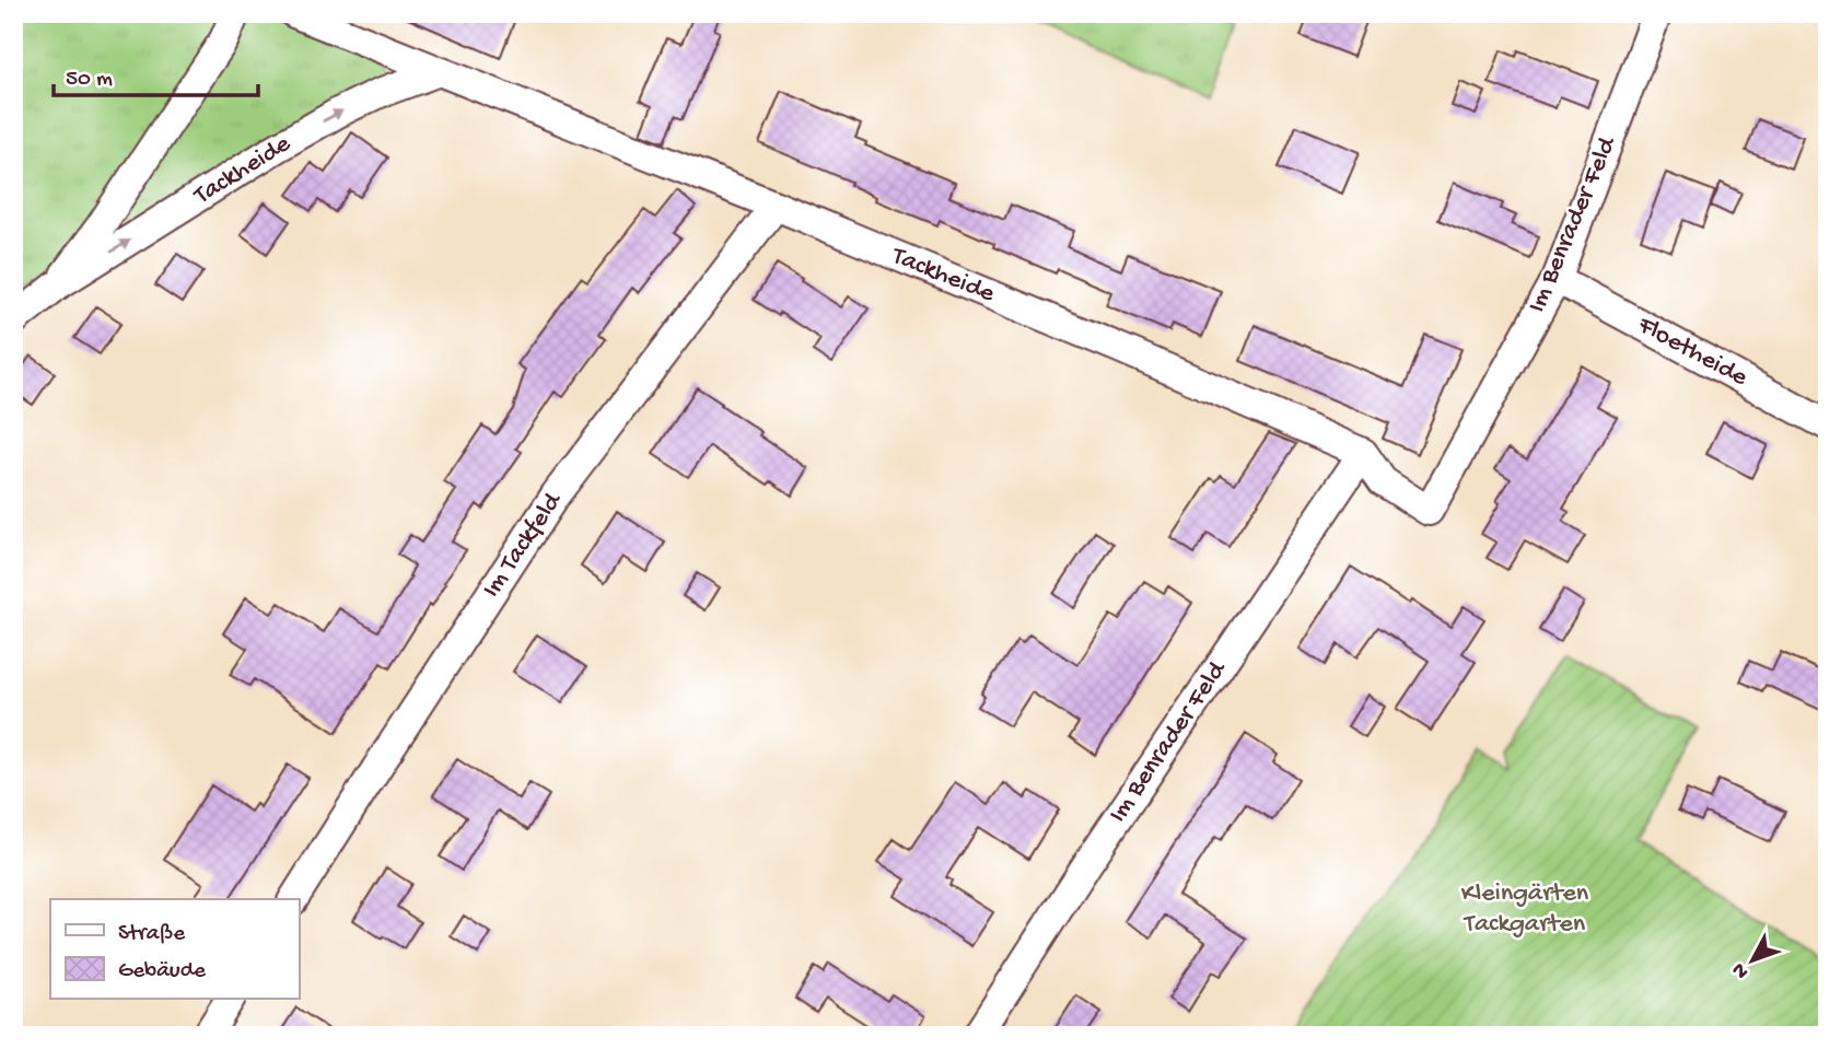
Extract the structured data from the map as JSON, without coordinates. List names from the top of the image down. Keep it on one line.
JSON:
{"streets":{"street":["Tackheide","Im Benrader Feld","Floetheide","Im Tackfeld"]},"crossings":[["Tackheide","Im Benrader Feld"],["Tackheide","Im Tackfeld"],["Im Benrader Feld","Floetheide"]],"parks":["Kleingärten Tackgarten"],"legend":["Straße","Gebäude"],"scale_bar":"50 m","north":"bottom left"}
